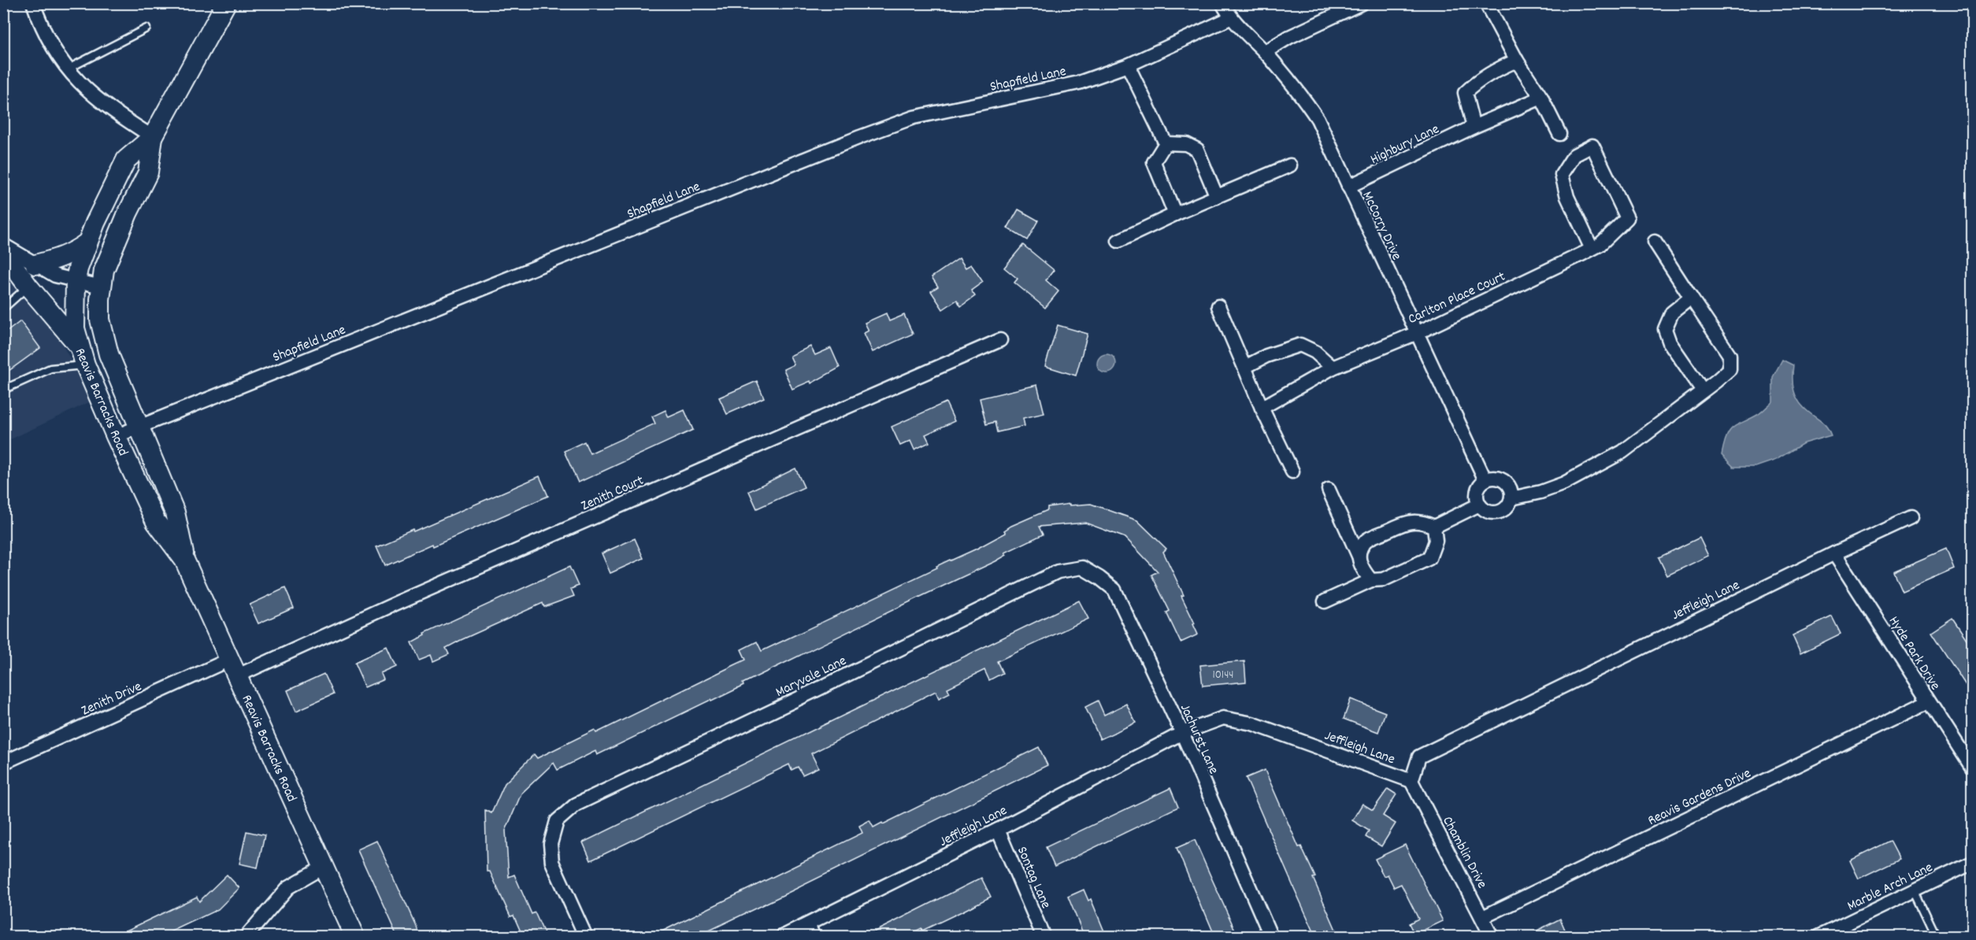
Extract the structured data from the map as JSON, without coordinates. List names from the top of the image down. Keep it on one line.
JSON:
{"streets":{"main road":["Reavis Barracks Road"],"street":["Shapfield Lane","Highbury Lane","McCorry Drive","Carlton Place Court","Zenith Court","Jeffleigh Lane","Hyde Park Drive","Maryvale Lane","Zenith Drive","Jachurst Lane","Reavis Gardens Drive","Chamblin Drive","Sontag Lane","Marble Arch Lane"]},"crossings":[["Shapfield Lane","McCorry Drive"],["Shapfield Lane","Reavis Barracks Road"],["Highbury Lane","McCorry Drive"],["McCorry Drive","Carlton Place Court"],["Reavis Barracks Road","Zenith Court"],["Reavis Barracks Road","Zenith Drive"],["Zenith Court","Zenith Drive"],["Jeffleigh Lane","Hyde Park Drive"],["Jeffleigh Lane","Jachurst Lane"],["Jeffleigh Lane","Chamblin Drive"],["Jeffleigh Lane","Sontag Lane"],["Hyde Park Drive","Reavis Gardens Drive"],["Maryvale Lane","Jachurst Lane"],["Reavis Gardens Drive","Chamblin Drive"]],"house_numbers":["10144"]}
